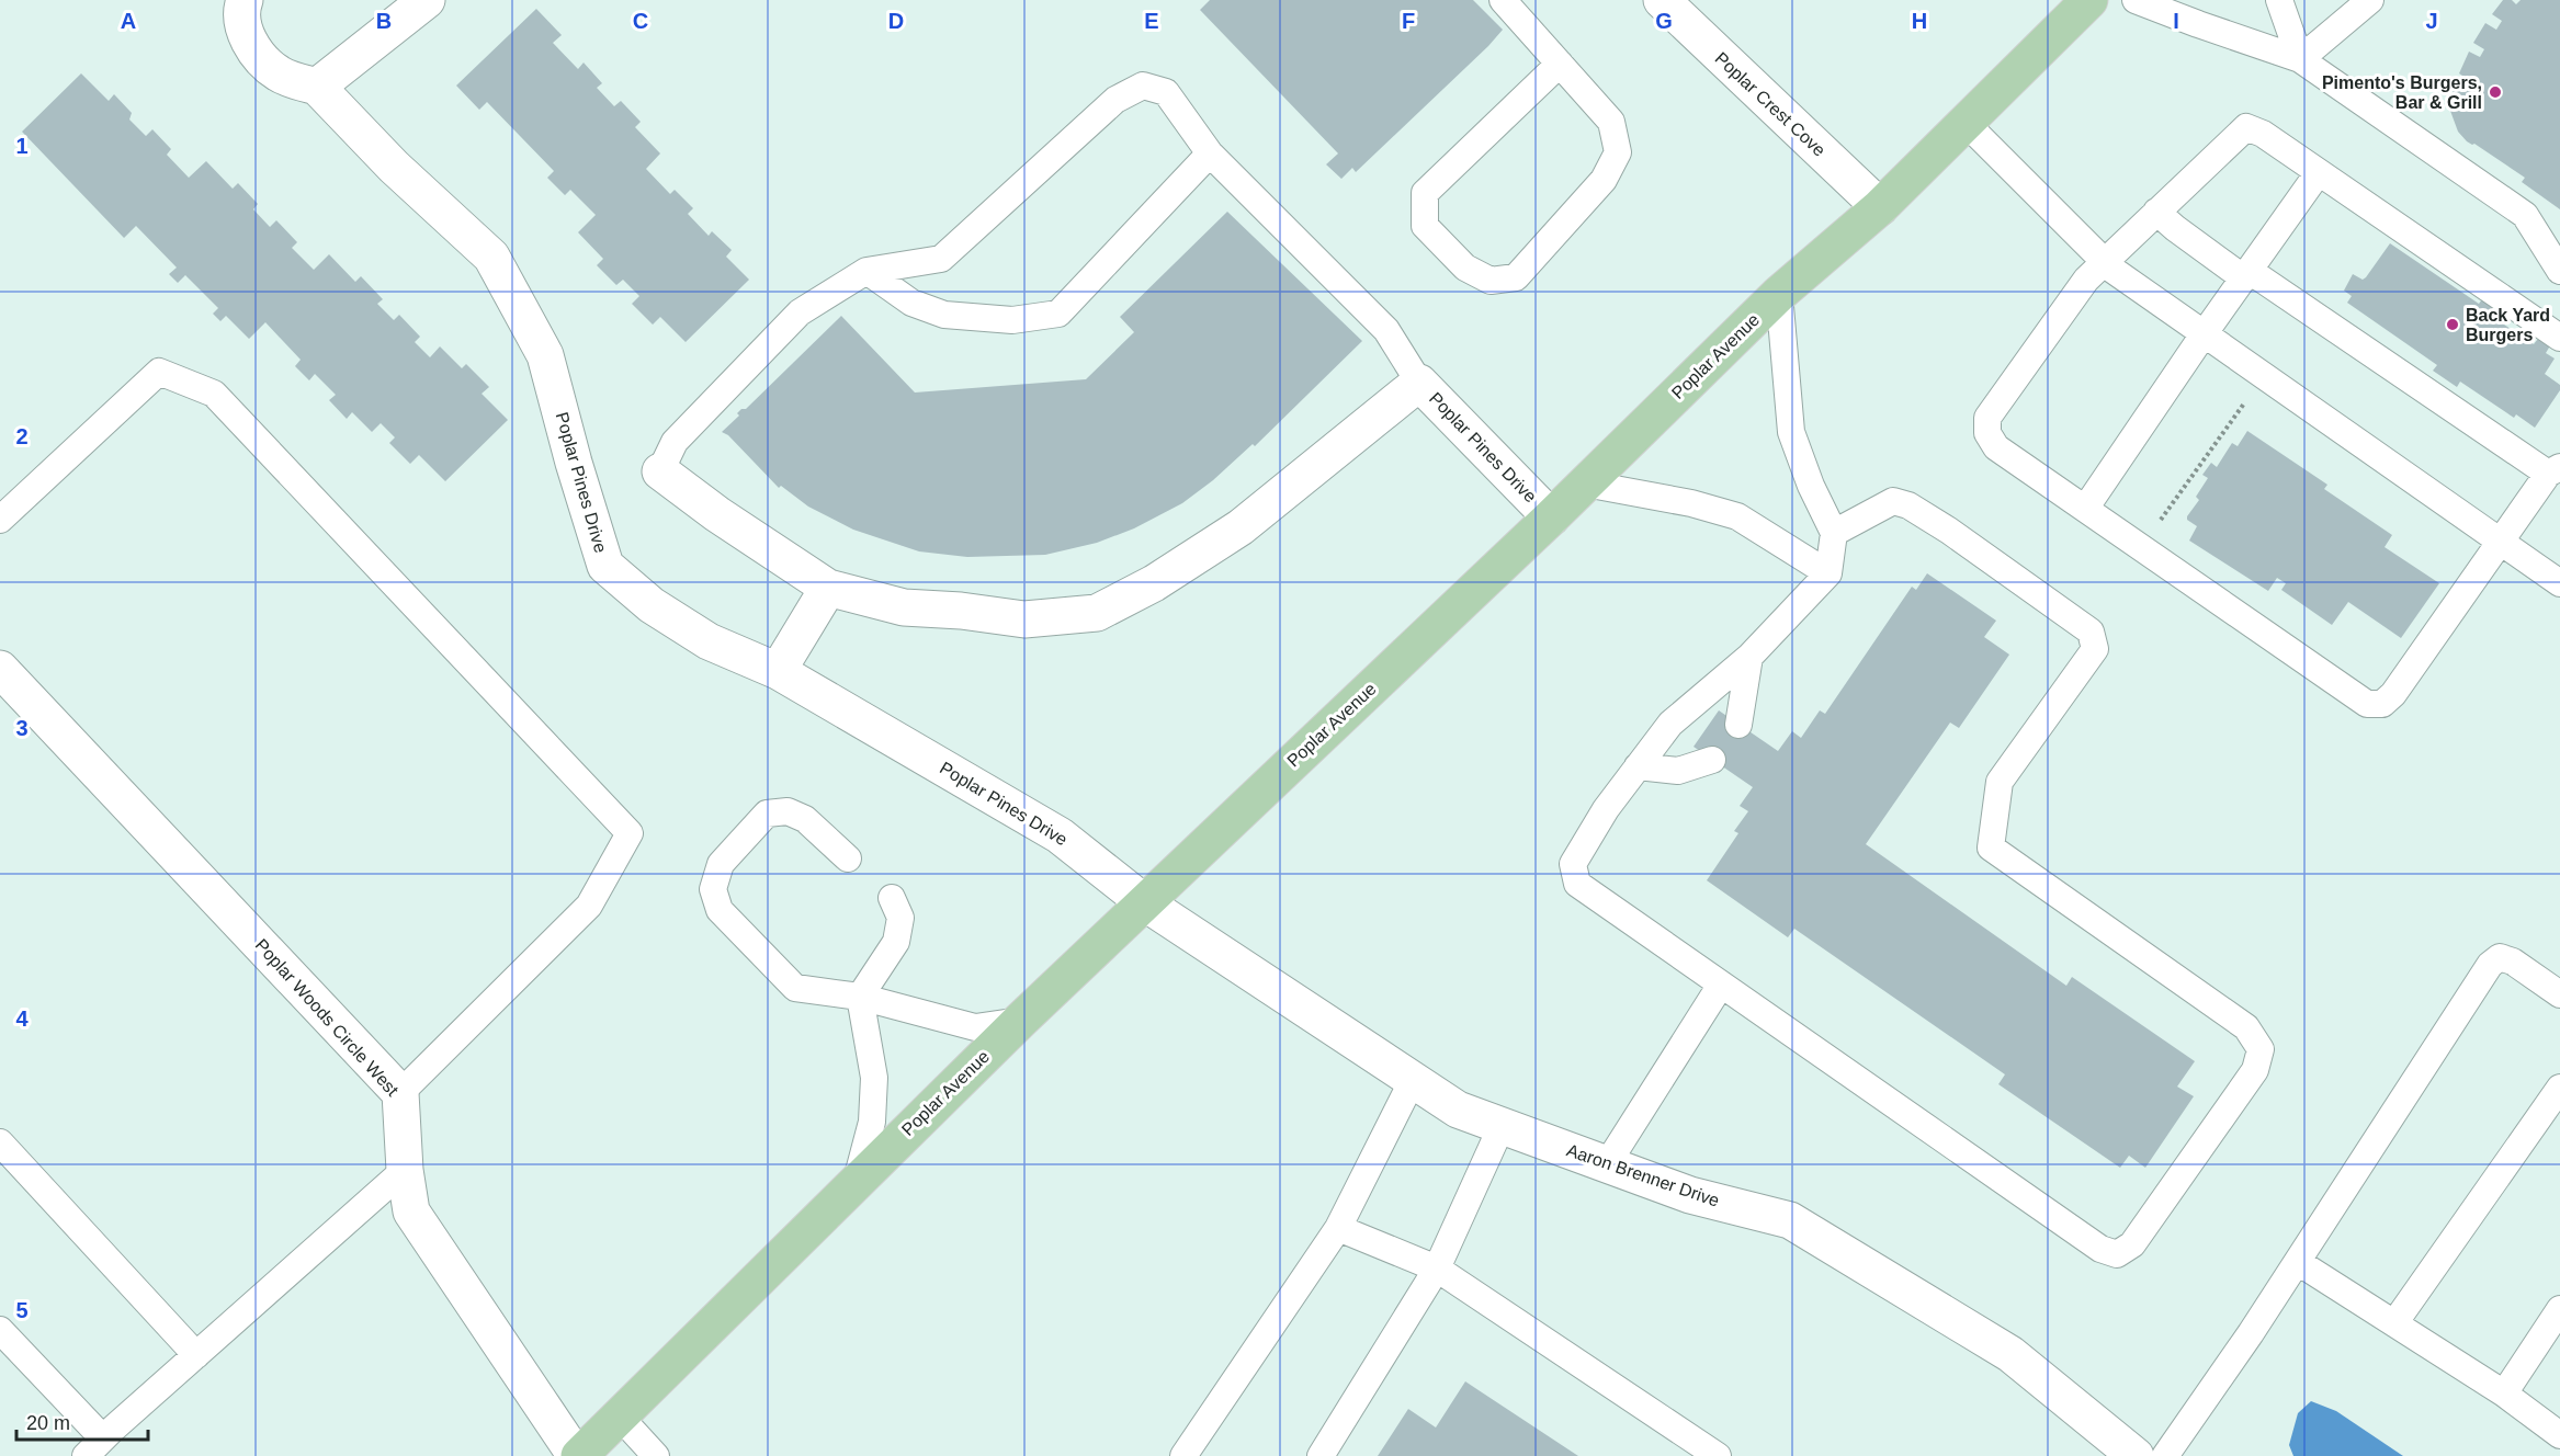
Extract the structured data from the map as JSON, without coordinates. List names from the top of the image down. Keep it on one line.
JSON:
{"streets":{"main road":["Poplar Avenue"],"street":["Poplar Crest Cove","Poplar Pines Drive","Poplar Woods Circle West","Aaron Brenner Drive"]},"crossings":[["Poplar Crest Cove","Poplar Avenue"],["Poplar Avenue","Poplar Pines Drive"],["Poplar Avenue","Poplar Woods Circle West"],["Poplar Avenue","Aaron Brenner Drive"],["Poplar Pines Drive","Aaron Brenner Drive"]],"places":["Pimento's Burgers, Bar & Grill","Back Yard Burgers"],"scale_bar":"20 m","grid":{"columns":["A","B","C","D","E","F","G","H","I","J"],"rows":["1","2","3","4","5"]}}
